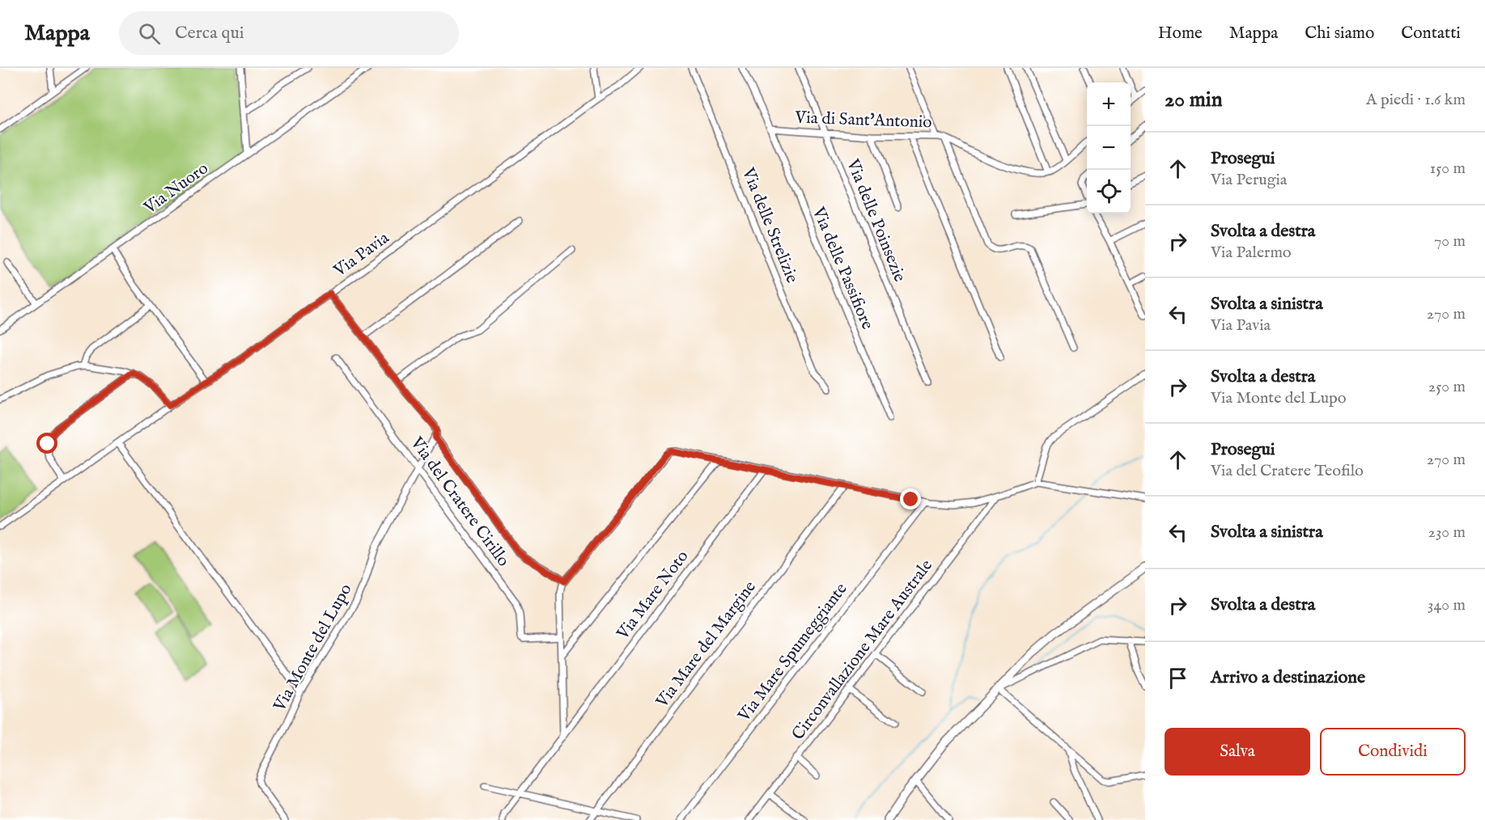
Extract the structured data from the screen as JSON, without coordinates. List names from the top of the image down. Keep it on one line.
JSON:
{"streets":{"street":["Via di Sant'Antonio","Via Nuoro","Via delle Poinsezie","Via delle Strelizie","Via Pavia","Via delle Passifiore","Via del Cratere Cirillo","Via Mare Noto","Via Mare del Margine","Via Monte del Lupo","Circonvallazione Mare Australe","Via Mare Spumeggiante"]},"crossings":[["Via di Sant'Antonio","Via delle Poinsezie"],["Via di Sant'Antonio","Via delle Passifiore"],["Via del Cratere Cirillo","Via Monte del Lupo"]],"page":{"header":"Mappa","search":"Cerca qui","nav":["Home","Mappa","Chi siamo","Contatti"],"heading":["20 min","A piedi · 1.6 km"],"map_buttons":["+","−"],"list":[["Prosegui","Via Perugia","150 m"],["Svolta a destra","Via Palermo","70 m"],["Svolta a sinistra","Via Pavia","270 m"],["Svolta a destra","Via Monte del Lupo","250 m"],["Prosegui","Via del Cratere Teofilo","270 m"],["Svolta a sinistra","230 m"],["Svolta a destra","340 m"],"Arrivo a destinazione"],"buttons":["Salva","Condividi"]}}
